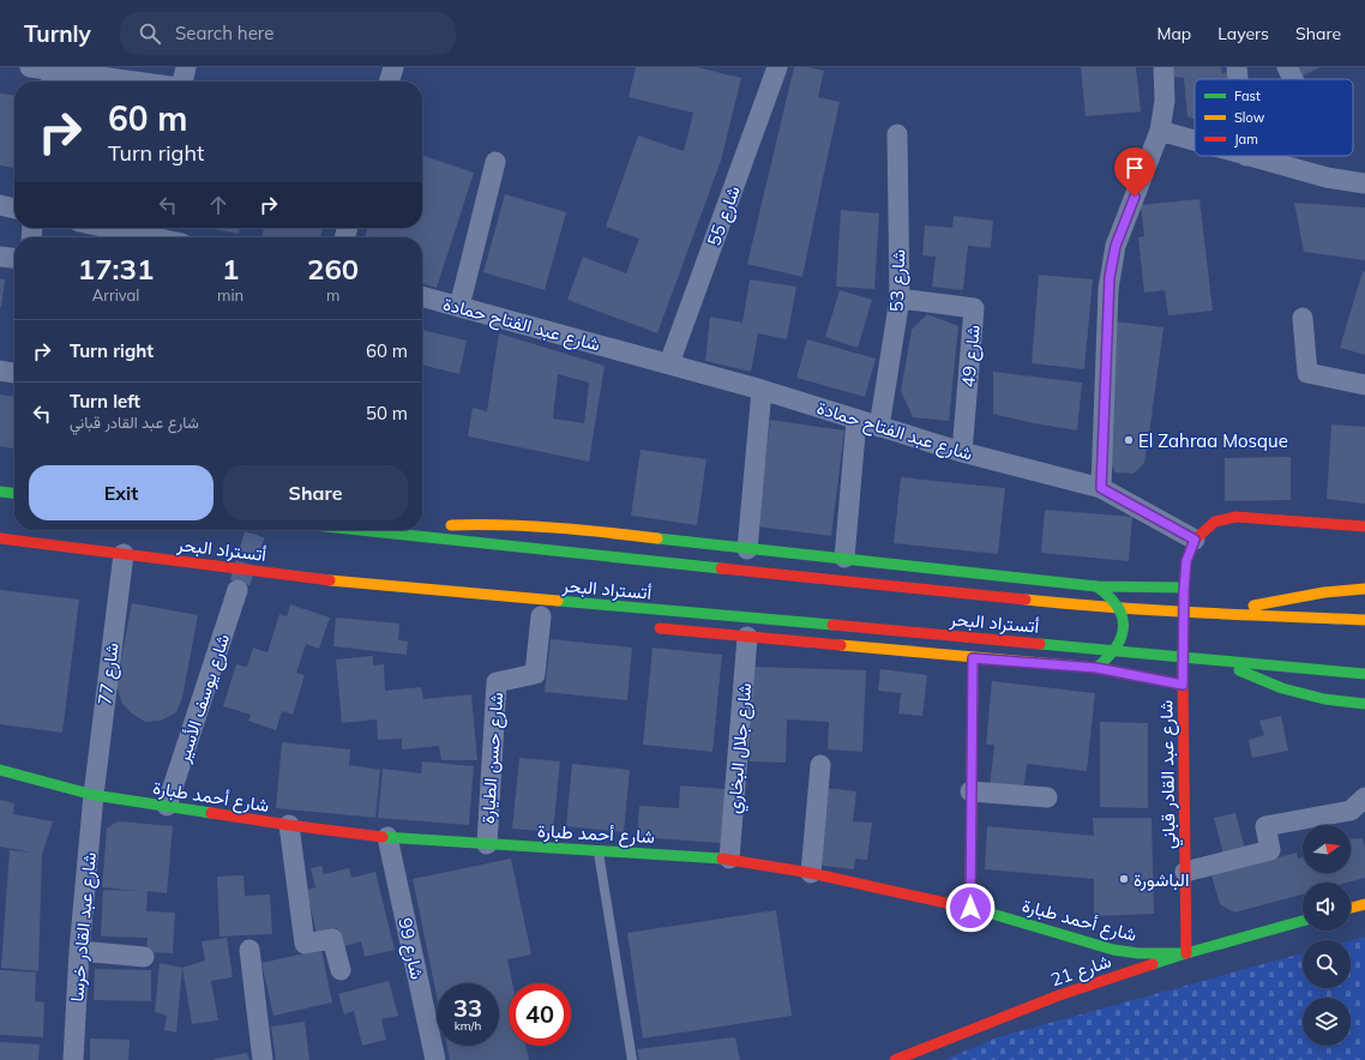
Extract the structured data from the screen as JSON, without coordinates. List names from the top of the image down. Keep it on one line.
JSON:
{"streets":{"main road":["أتستراد البحر","شارع عبد القادر قباني","شارع أحمد طبارة","شارع 21"],"street":["شارع 55","شارع 53","شارع عبد الفتاح حمادة","شارع 49","شارع 77","شارع يوسف الأسير","شارع جلال البخاري","شارع حسن الطيارة","شارع عبد القادر خرسا","شارع 99"]},"crossings":[["شارع 55","شارع عبد الفتاح حمادة"],["شارع 53","شارع عبد الفتاح حمادة"],["شارع 53","شارع 49"],["شارع عبد الفتاح حمادة","شارع 49"],["شارع عبد الفتاح حمادة","شارع عبد القادر قباني"],["أتستراد البحر","شارع 77"],["شارع 77","شارع أحمد طبارة"],["شارع 77","شارع عبد القادر خرسا"],["شارع يوسف الأسير","شارع أحمد طبارة"],["شارع جلال البخاري","شارع أحمد طبارة"],["شارع حسن الطيارة","شارع أحمد طبارة"],["شارع عبد القادر قباني","شارع أحمد طبارة"],["شارع عبد القادر قباني","شارع 21"],["شارع أحمد طبارة","شارع عبد القادر خرسا"],["شارع أحمد طبارة","شارع 99"],["شارع أحمد طبارة","شارع 21"]],"places":["El Zahraa Mosque","الباشورة"],"legend":["Fast","Slow","Jam"],"north":"right","page":{"header":"Turnly","search":"Search here","nav":["Map","Layers","Share"],"turn":["60 m","Turn right"],"eta":["17:31","Arrival","1","min","260","m"],"list":[{"name":"Turn right","value":"60 m"},{"name":"Turn left","note":"شارع عبد القادر قباني","value":"50 m"}],"buttons":["Exit","Share"],"speed":"33 km/h","limit":"40"}}
